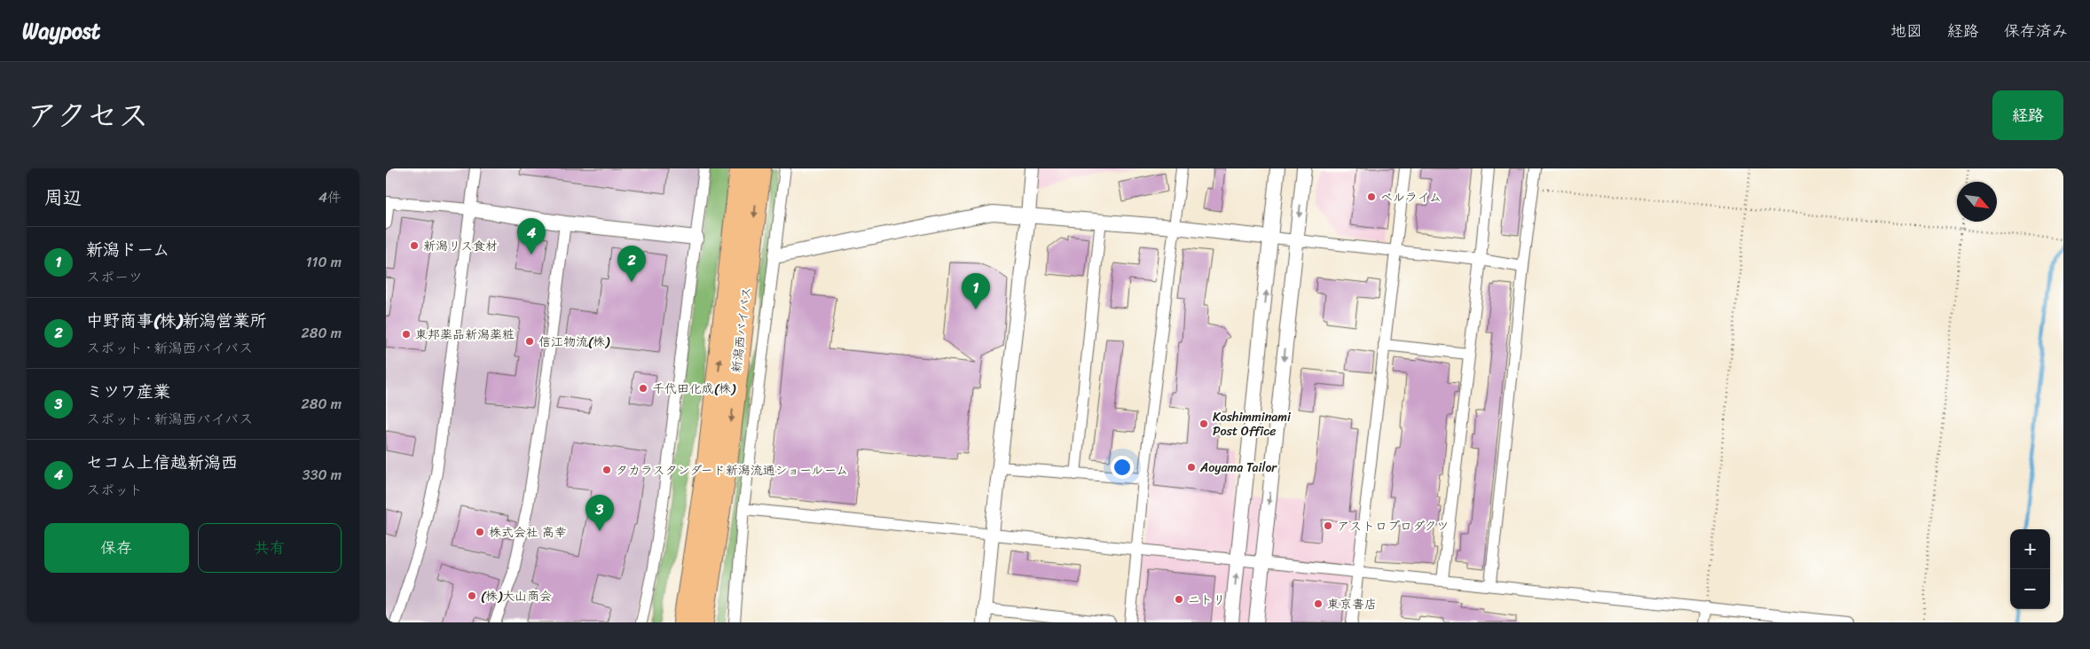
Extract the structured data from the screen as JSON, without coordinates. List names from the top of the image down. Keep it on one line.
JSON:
{"streets":{"highway":["新潟西バイパス"]},"places":["ベルライム","新潟リス食材","東邦薬品新潟薬粧","信江物流(株)","千代田化成(株)","Koshimminami Post Office","Aoyama Tailor","タカラスタンダード新潟流通ショールーム","アストロプロダクツ","株式会社 高幸","(株)大山商会","ニトリ","東京書店"],"north":"bottom right","page":{"header":"Waypost","nav":["地図","経路","保存済み"],"title":"アクセス","buttons":["経路",["保存","共有"]],"heading":["周辺","4件"],"pins":["4","2","1","3"],"list":[{"mark":"1","name":"新潟ドーム","note":"スポーツ","value":"110 m"},{"mark":"2","name":"中野商事(株)新潟営業所","note":"スポット · 新潟西バイパス","value":"280 m"},{"mark":"3","name":"ミツワ産業","note":"スポット · 新潟西バイパス","value":"280 m"},{"mark":"4","name":"セコム上信越新潟西","note":"スポット","value":"330 m"}],"map_buttons":["+","−"]}}
